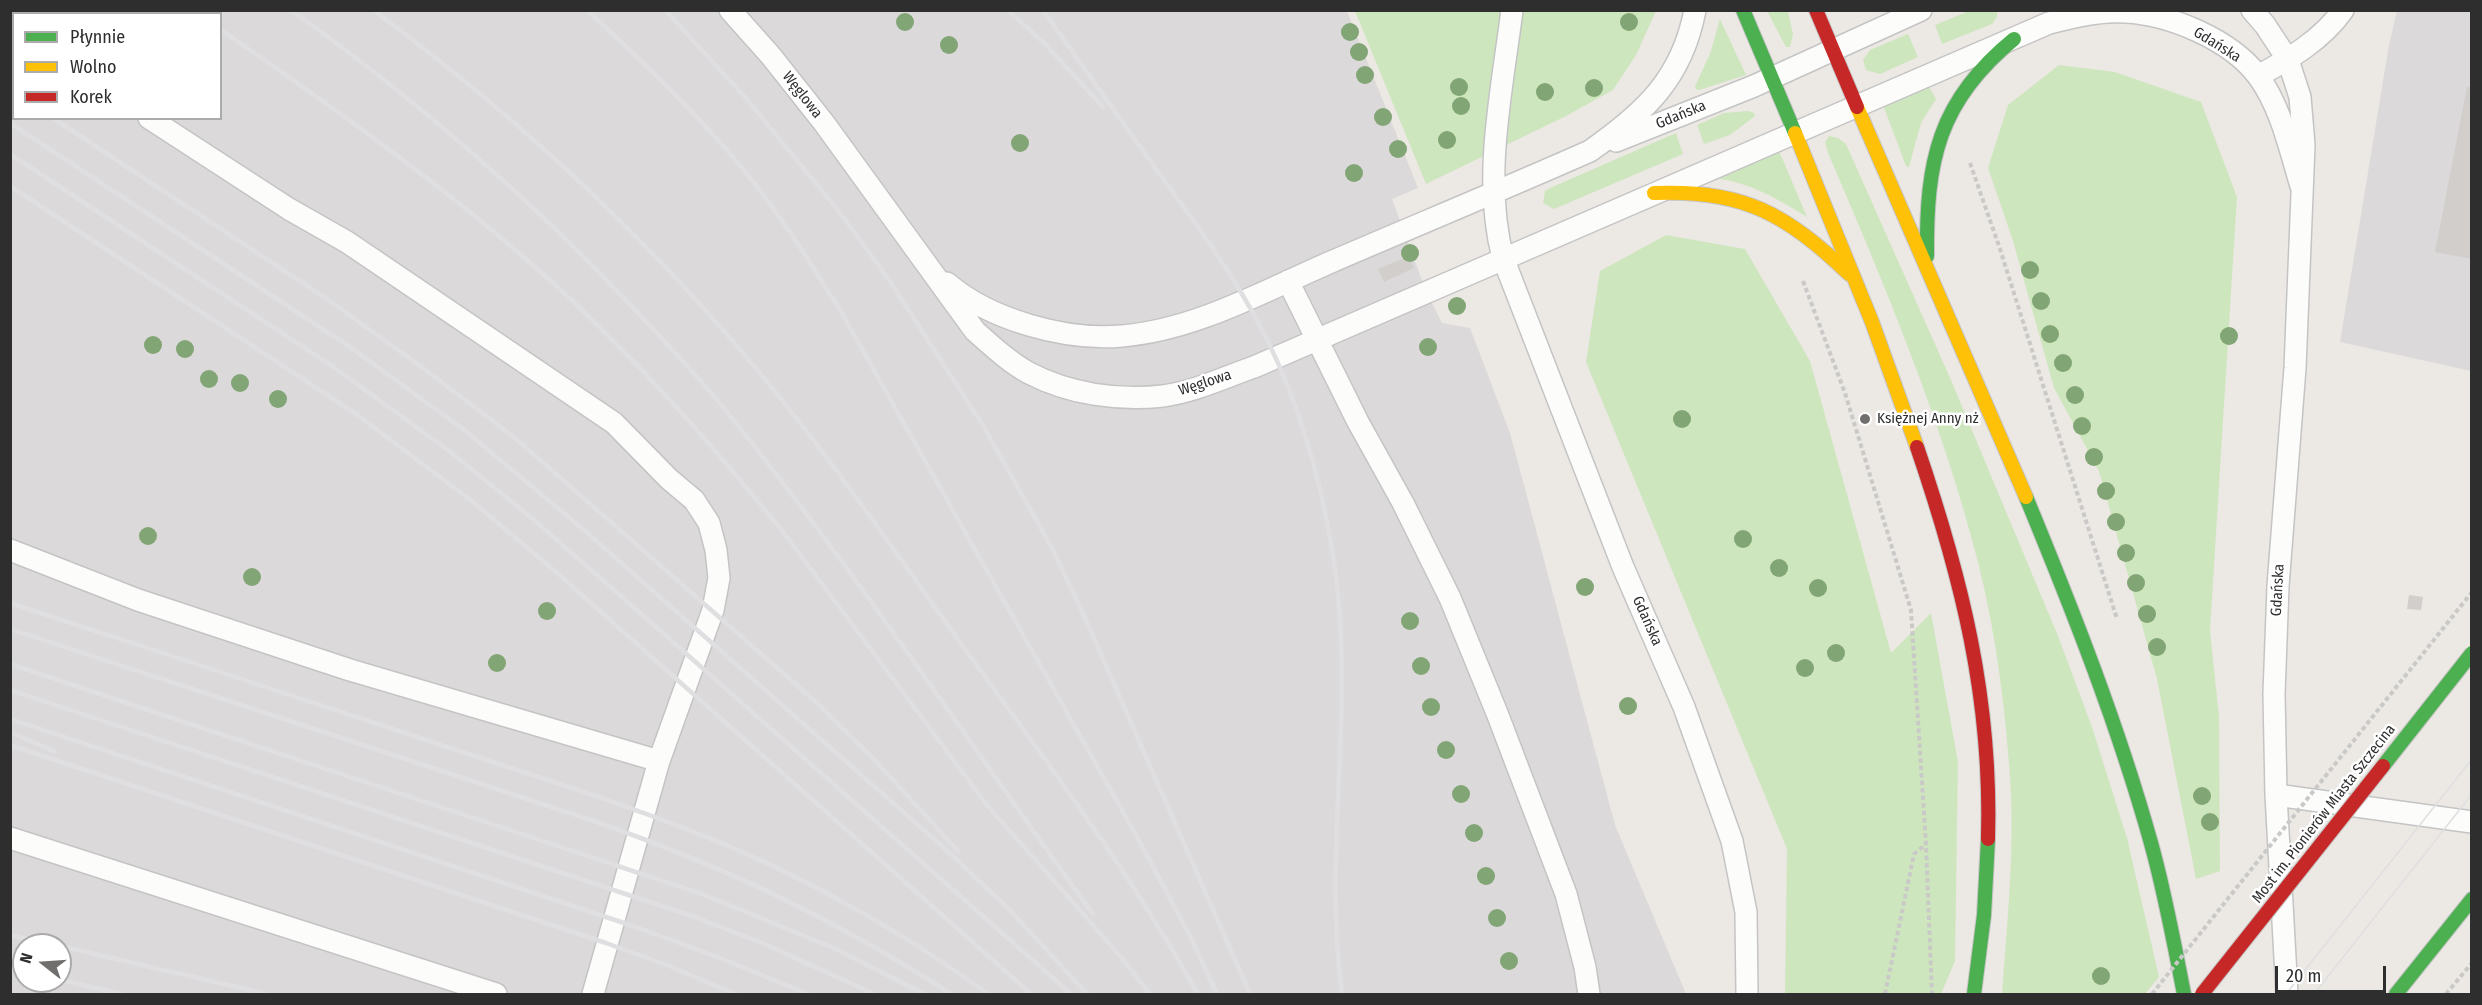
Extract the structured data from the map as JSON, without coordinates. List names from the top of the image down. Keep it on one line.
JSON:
{"streets":{"main road":["Most im. Pionierów Miasta Szczecina"],"lane":["Gdańska","Węglowa"]},"crossings":[["Gdańska","Węglowa"]],"places":["Księżnej Anny nż"],"legend":["Płynnie","Wolno","Korek"],"scale_bar":"20 m","north":"left"}
